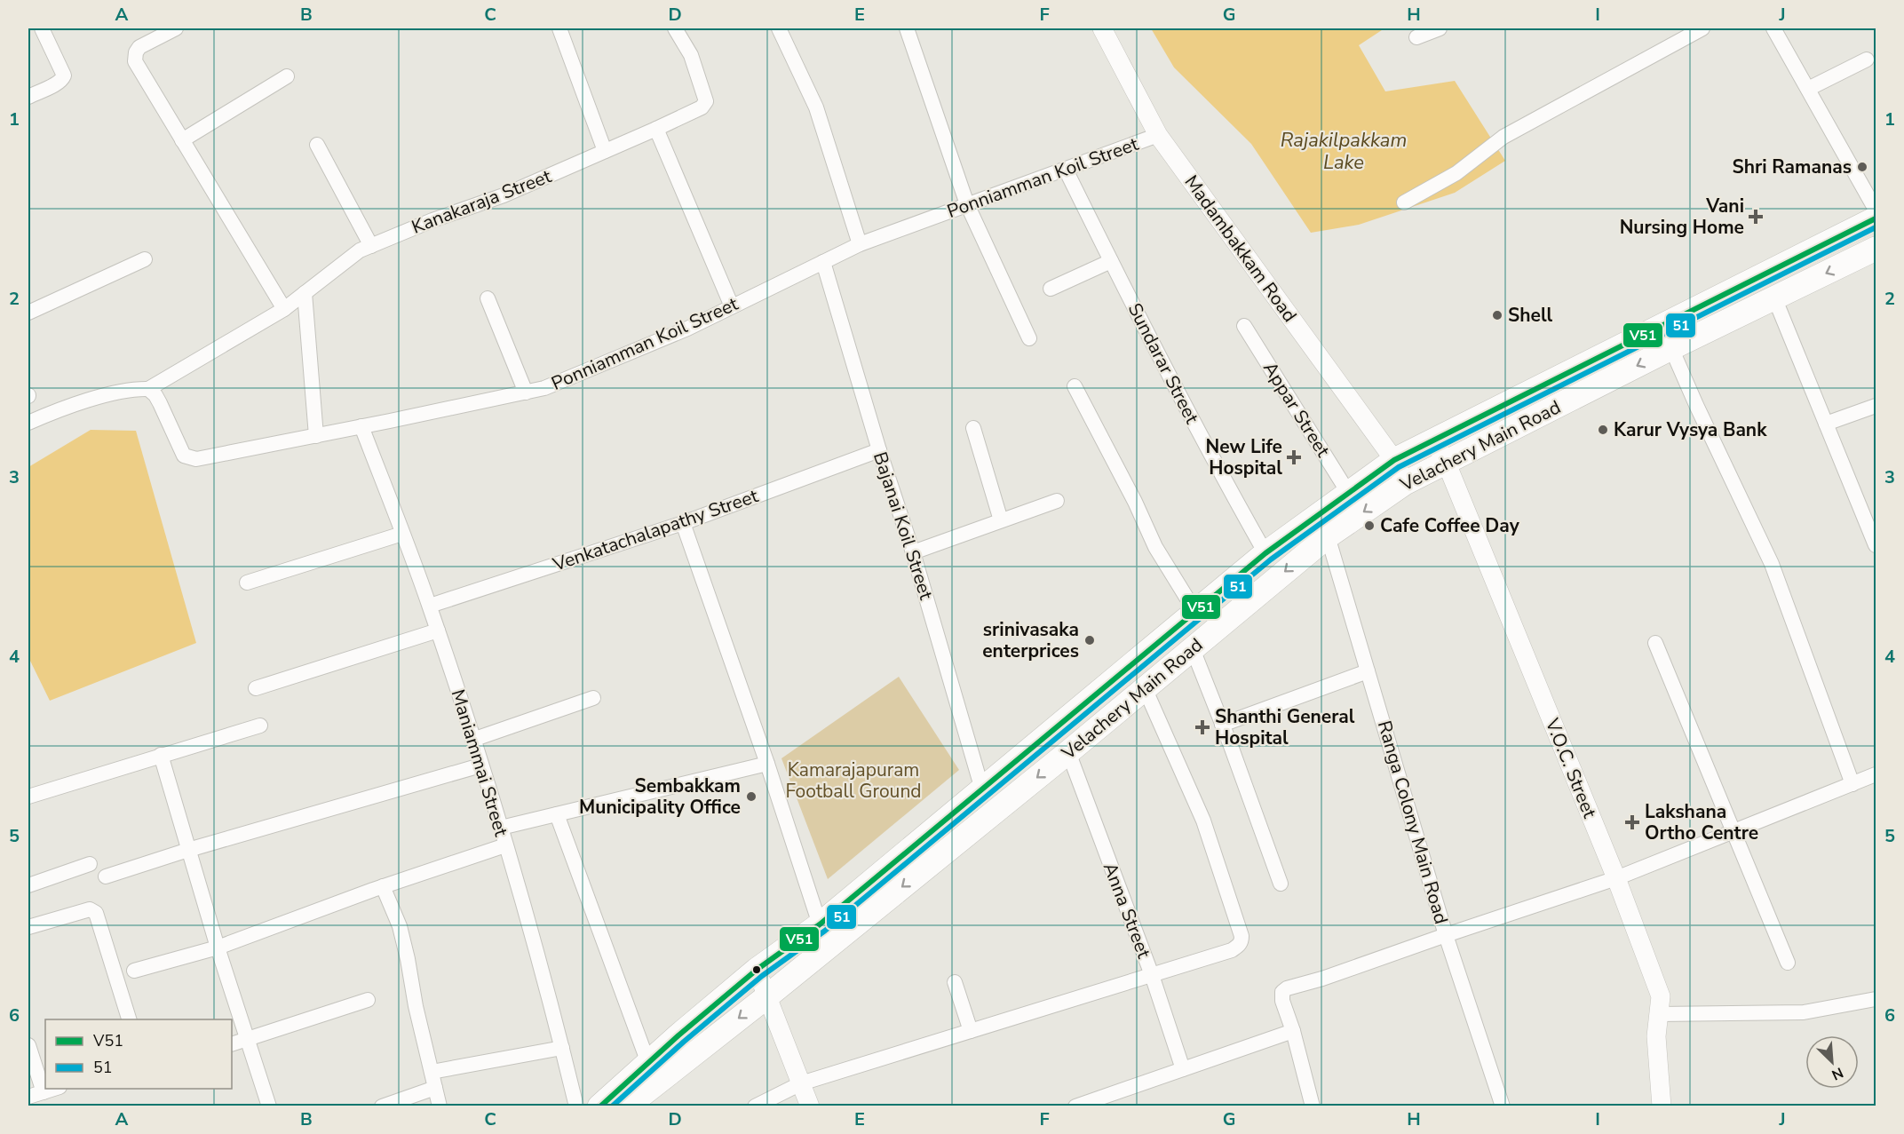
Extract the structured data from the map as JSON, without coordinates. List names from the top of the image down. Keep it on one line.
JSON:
{"streets":{"main road":["Velachery Main Road"],"street":["Ponniamman Koil Street","Kanakaraja Street","Madambakkam Road","Sundarar Street","Appar Street","Bajanai Koil Street","Venkatachalapathy Street","Maniammai Street","V.O.C. Street","Ranga Colony Main Road","Anna Street"]},"crossings":[["Ponniamman Koil Street","Kanakaraja Street"],["Ponniamman Koil Street","Madambakkam Road"],["Ponniamman Koil Street","Sundarar Street"],["Ponniamman Koil Street","Bajanai Koil Street"],["Ponniamman Koil Street","Maniammai Street"],["Madambakkam Road","Velachery Main Road"],["Sundarar Street","Velachery Main Road"],["Appar Street","Velachery Main Road"],["Velachery Main Road","Bajanai Koil Street"],["Velachery Main Road","V.O.C. Street"],["Velachery Main Road","Ranga Colony Main Road"],["Velachery Main Road","Anna Street"],["Bajanai Koil Street","Venkatachalapathy Street"],["Venkatachalapathy Street","Maniammai Street"]],"water":["Rajakilpakkam Lake"],"parks":["Kamarajapuram Football Ground"],"places":{"other":["Shri Ramanas","Shell","Karur Vysya Bank","Cafe Coffee Day","srinivasaka enterprices","Sembakkam Municipality Office"],"health":["Vani Nursing Home","New Life Hospital","Shanthi General Hospital","Lakshana Ortho Centre"]},"lines":["transit line V51","transit line 51"],"legend":["V51","51"],"north":"bottom right","grid":{"columns":["A","B","C","D","E","F","G","H","I","J"],"rows":["1","2","3","4","5","6"]}}
